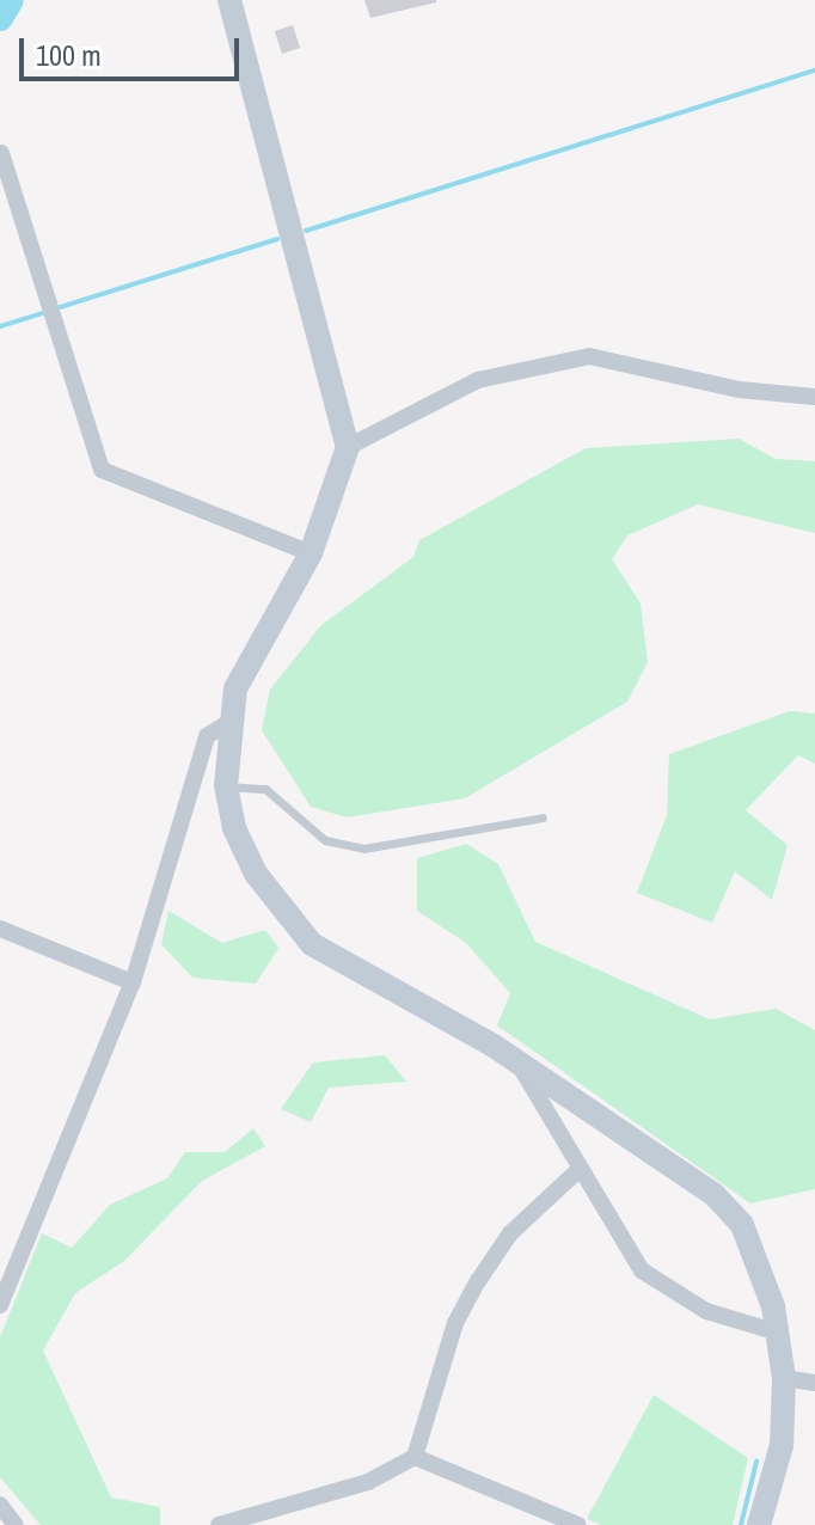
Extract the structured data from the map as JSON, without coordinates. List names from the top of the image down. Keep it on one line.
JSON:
{"scale_bar":"100 m"}
